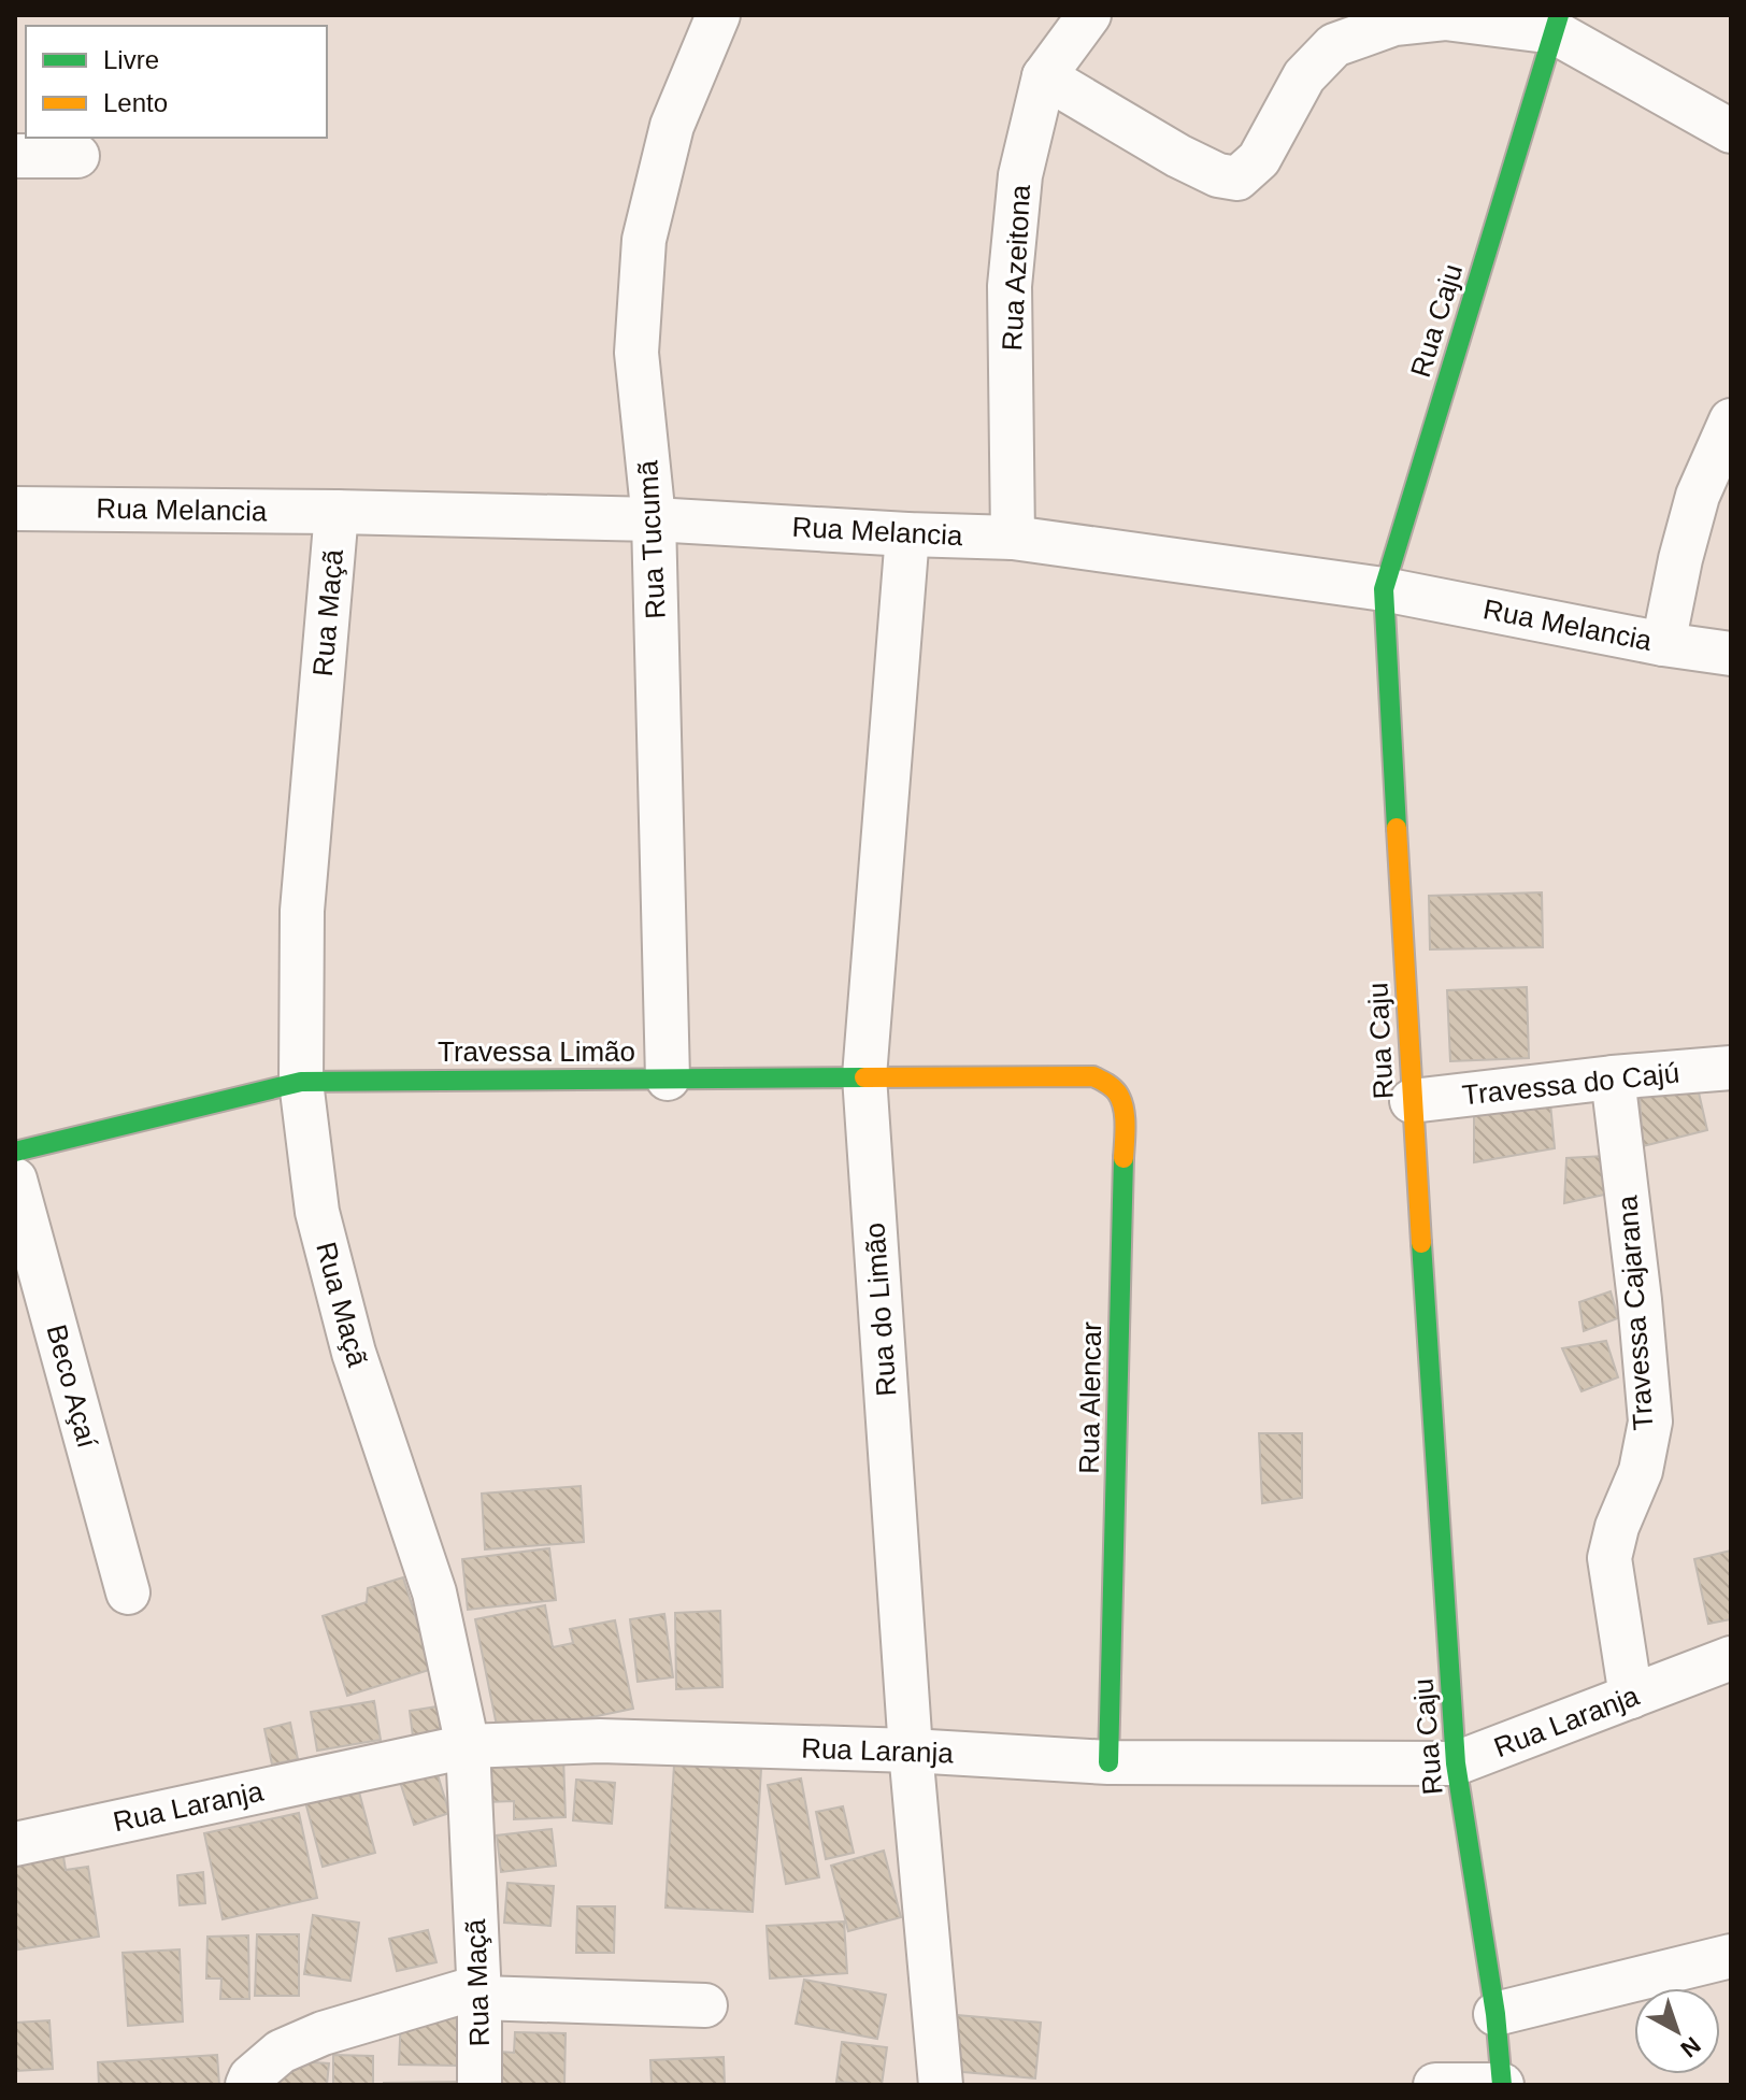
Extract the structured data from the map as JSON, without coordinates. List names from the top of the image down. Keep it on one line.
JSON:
{"streets":{"street":["Rua Azeitona","Rua Caju","Rua Melancia","Rua Tucumã","Rua Maçã","Travessa Limão","Travessa do Cajú","Rua do Limão","Travessa Cajarana","Beco Açaí","Rua Alencar","Rua Laranja"]},"crossings":[["Rua Azeitona","Rua Melancia"],["Rua Caju","Rua Melancia"],["Rua Caju","Travessa do Cajú"],["Rua Caju","Rua Laranja"],["Rua Melancia","Rua Tucumã"],["Rua Melancia","Rua Maçã"],["Rua Melancia","Rua do Limão"],["Rua Tucumã","Travessa Limão"],["Rua Maçã","Travessa Limão"],["Rua Maçã","Rua Laranja"],["Travessa Limão","Rua do Limão"],["Travessa Limão","Rua Alencar"],["Travessa do Cajú","Travessa Cajarana"],["Rua do Limão","Rua Laranja"],["Travessa Cajarana","Rua Laranja"],["Rua Alencar","Rua Laranja"]],"legend":["Livre","Lento"],"north":"bottom right"}
